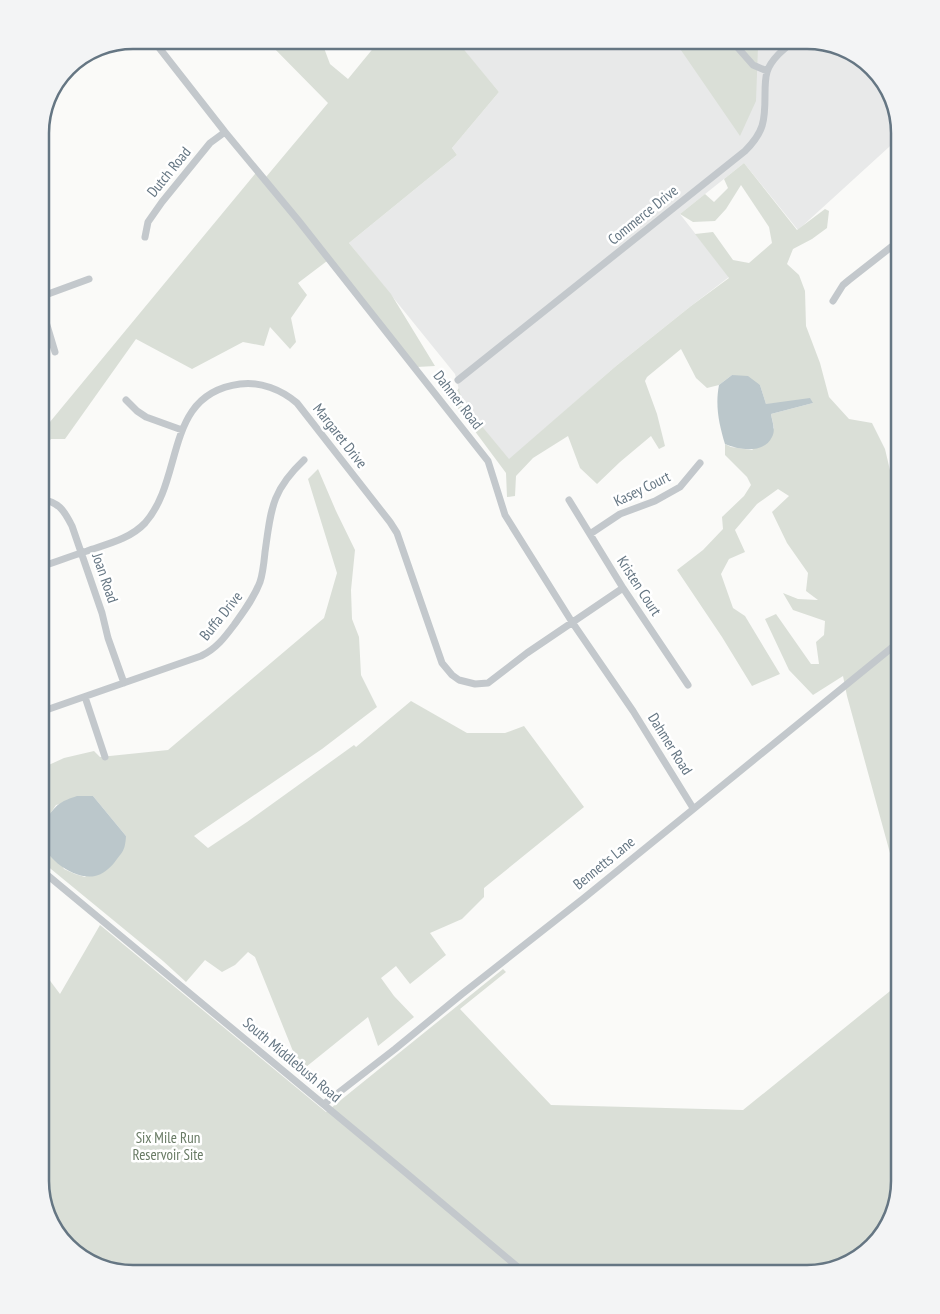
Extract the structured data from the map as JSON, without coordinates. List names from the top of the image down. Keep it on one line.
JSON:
{"streets":{"street":["Dutch Road","Commerce Drive","Dahmer Road","Margaret Drive","Kasey Court","Joan Road","Kristen Court","Buffa Drive","Bennetts Lane","South Middlebush Road"]},"crossings":[["Dutch Road","Dahmer Road"],["Dahmer Road","Margaret Drive"],["Dahmer Road","Bennetts Lane"],["Margaret Drive","Joan Road"],["Margaret Drive","Kristen Court"],["Kasey Court","Kristen Court"],["Joan Road","Buffa Drive"],["Bennetts Lane","South Middlebush Road"]],"parks":["Six Mile Run Reservoir Site"]}
